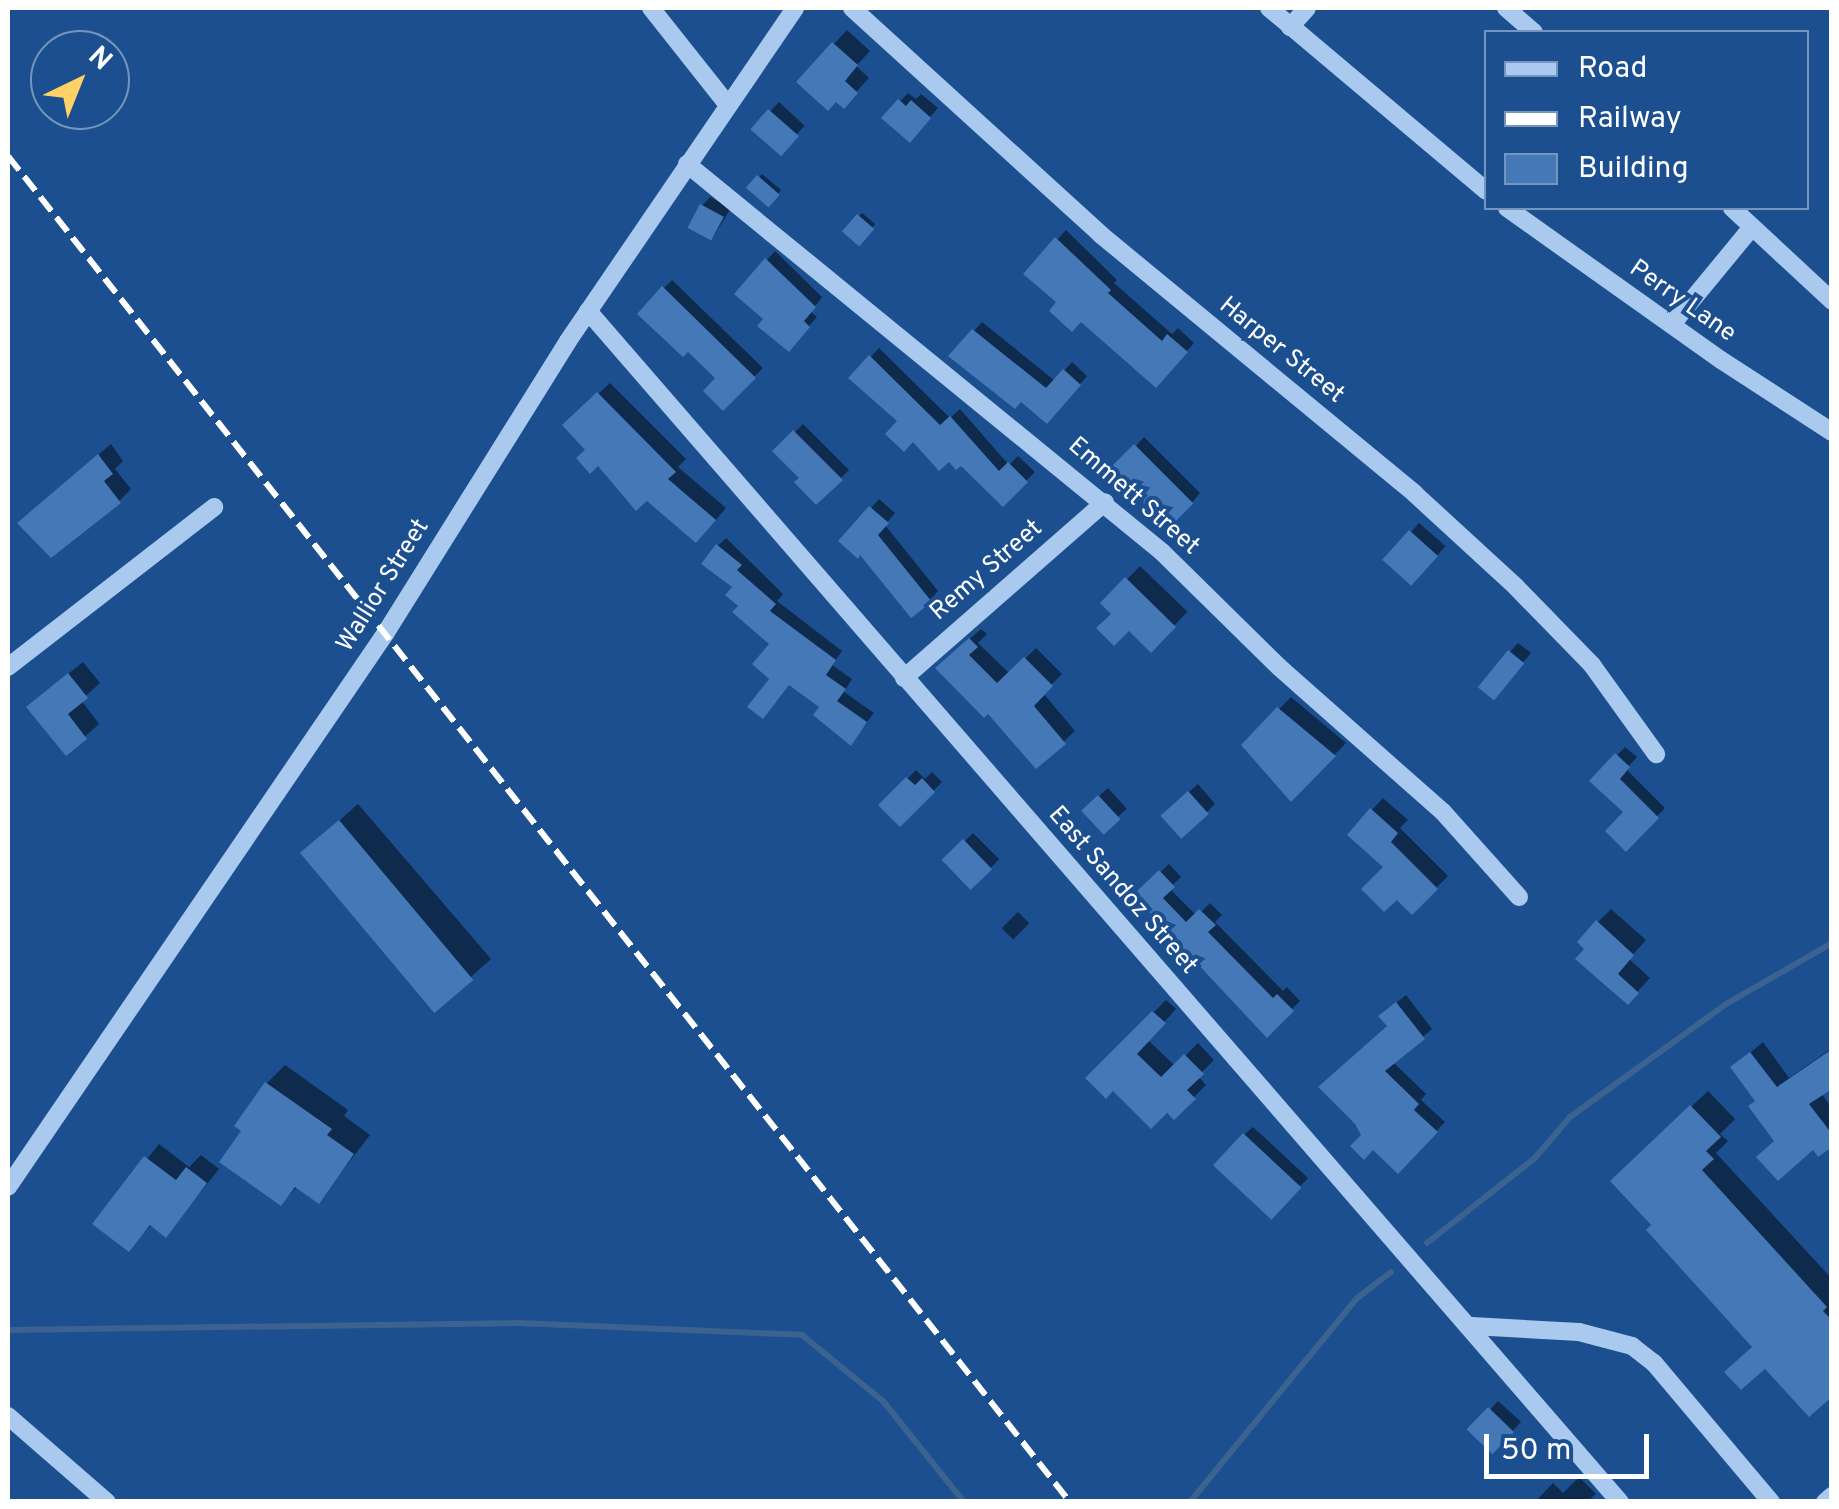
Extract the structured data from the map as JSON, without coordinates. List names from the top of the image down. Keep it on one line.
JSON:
{"streets":{"street":["Perry Lane","Harper Street","Emmett Street","Remy Street","Wallior Street","East Sandoz Street"]},"crossings":[["Emmett Street","Remy Street"],["Emmett Street","Wallior Street"],["Remy Street","East Sandoz Street"],["Wallior Street","East Sandoz Street"]],"legend":["Road","Railway","Building"],"scale_bar":"50 m","north":"top right"}
